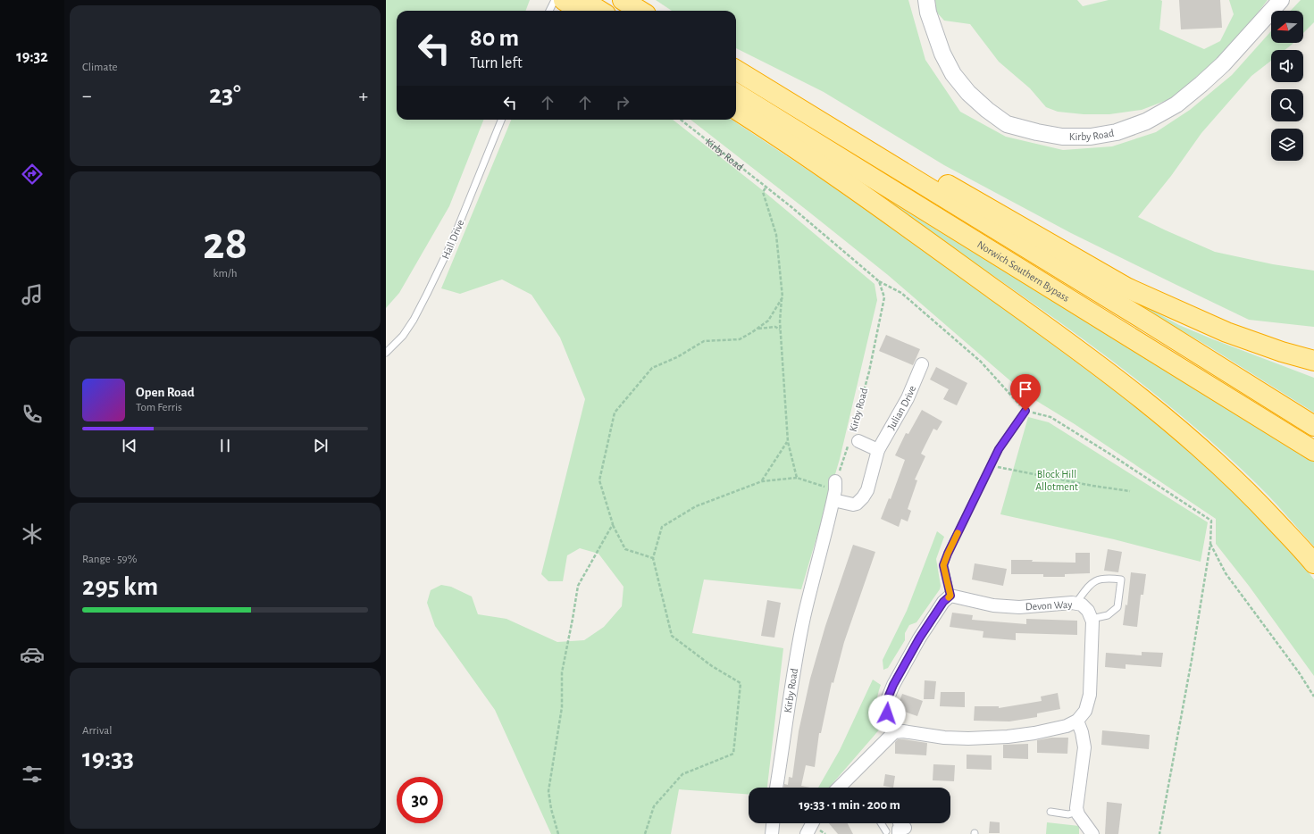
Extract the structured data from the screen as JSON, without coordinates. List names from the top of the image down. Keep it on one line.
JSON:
{"streets":{"highway":["Norwich Southern Bypass"],"street":["Kirby Road","Julian Drive","Devon Way"],"lane":["Hall Drive"]},"crossings":[["Kirby Road","Julian Drive"]],"parks":["Block Hill Allotment"],"north":"left","page":{"tabs":"19:32","tile":["Climate",["28","km/h"],["Range · 59%","295 km"],["Arrival","19:33"]],"turn":["80 m","Turn left"],"heat":["−","23°","+"],"song":["Open Road","Tom Ferris"],"limit":"30","trip":"19:33 · 1 min · 200 m"}}
